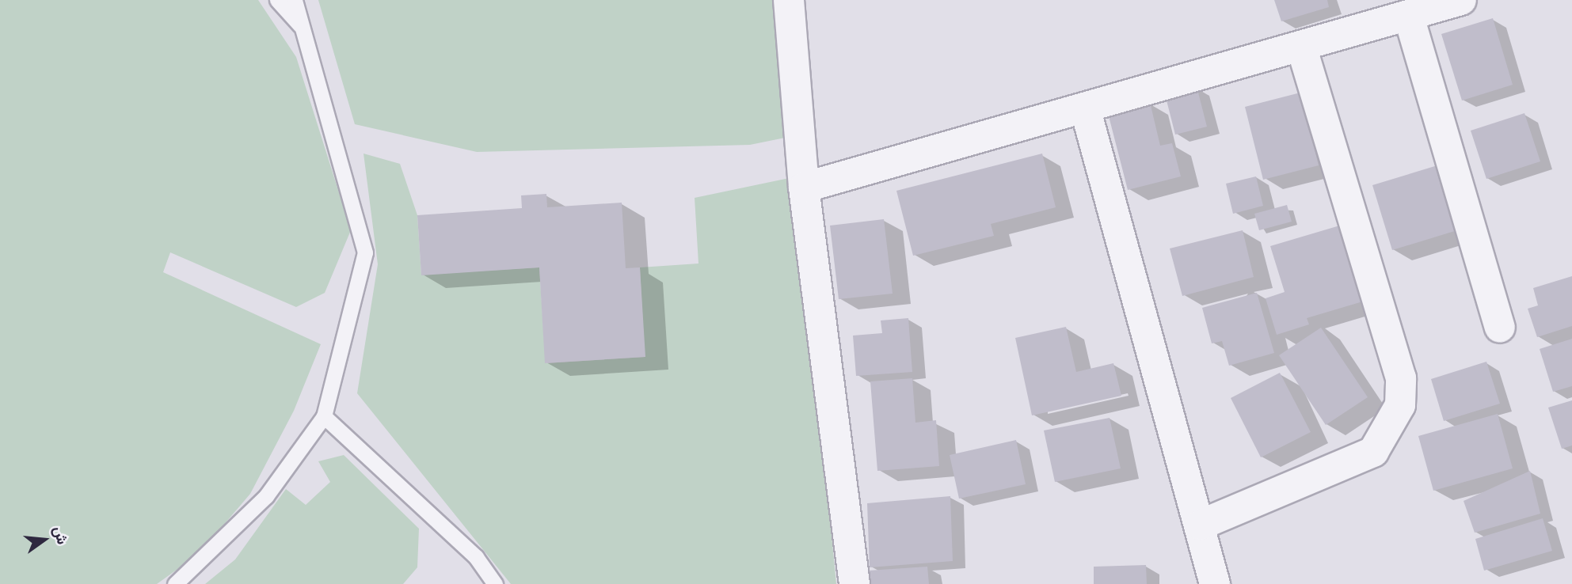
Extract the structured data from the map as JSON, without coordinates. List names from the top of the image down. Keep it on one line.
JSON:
{"north":"right"}
